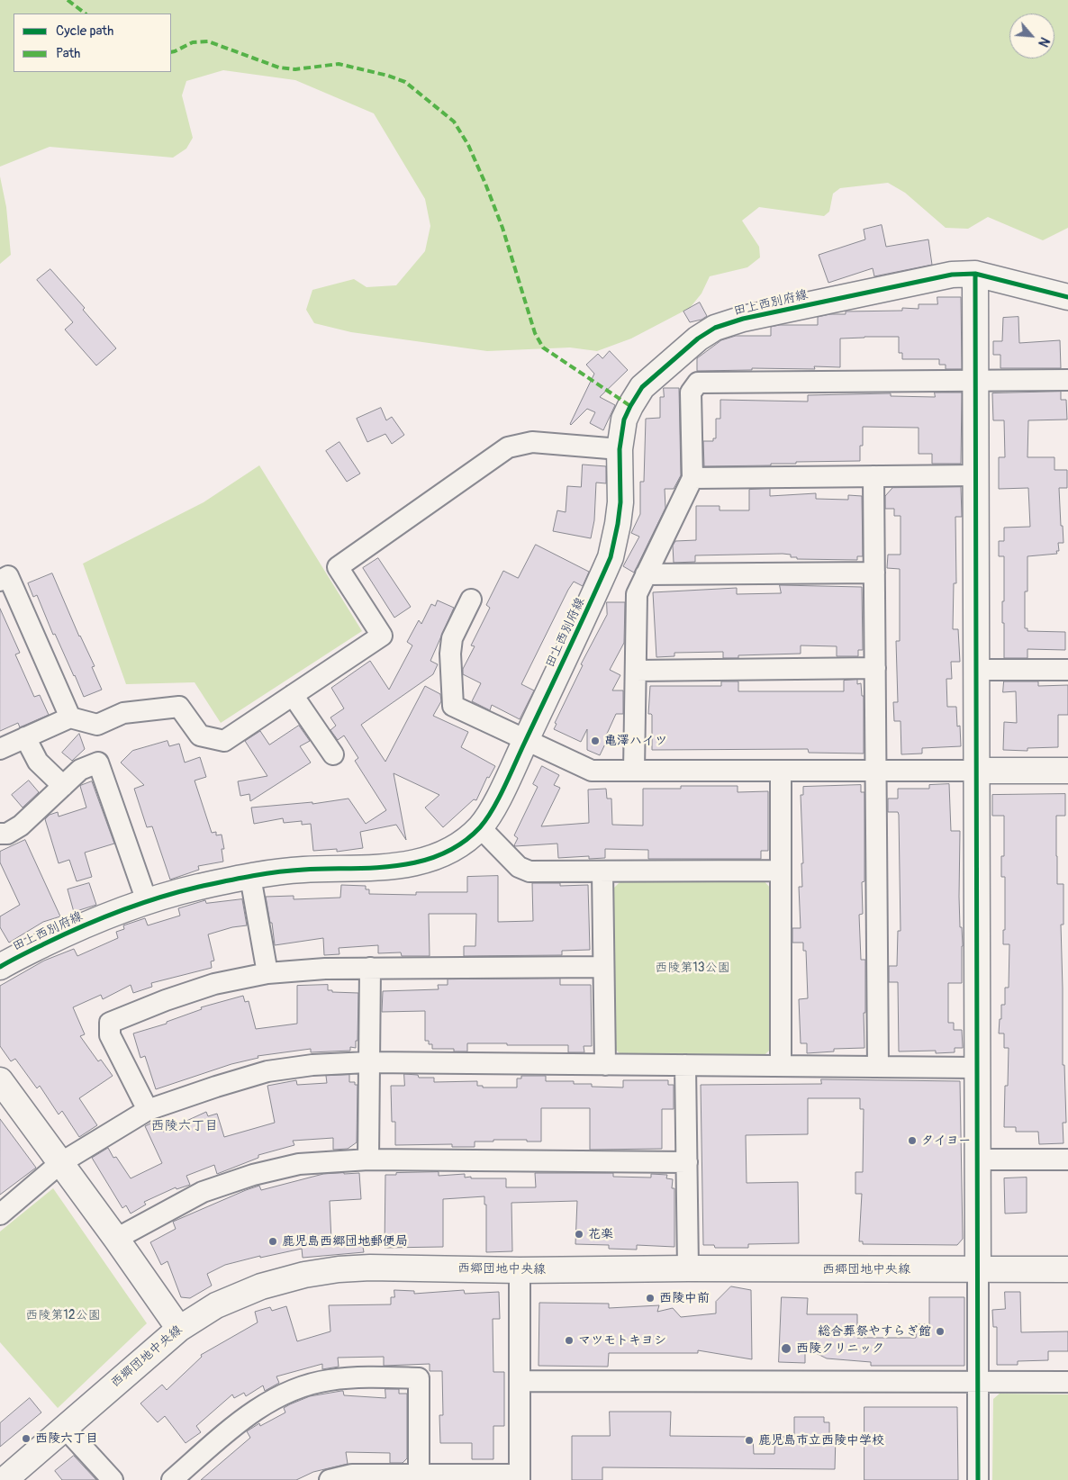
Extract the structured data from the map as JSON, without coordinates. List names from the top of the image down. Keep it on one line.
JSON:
{"streets":{"street":["田上西別府線","西郷団地中央線"]},"districts":["西陵六丁目"],"parks":["西陵第13公園","西陵第12公園"],"places":["亀澤ハイツ","タイヨー","花楽","鹿児島西郷団地郵便局","西陵中前","総合葬祭やすらぎ館","マツモトキヨシ","西陵クリニック","西陵六丁目","鹿児島市立西陵中学校"],"legend":["Cycle path","Path"],"north":"bottom right"}
